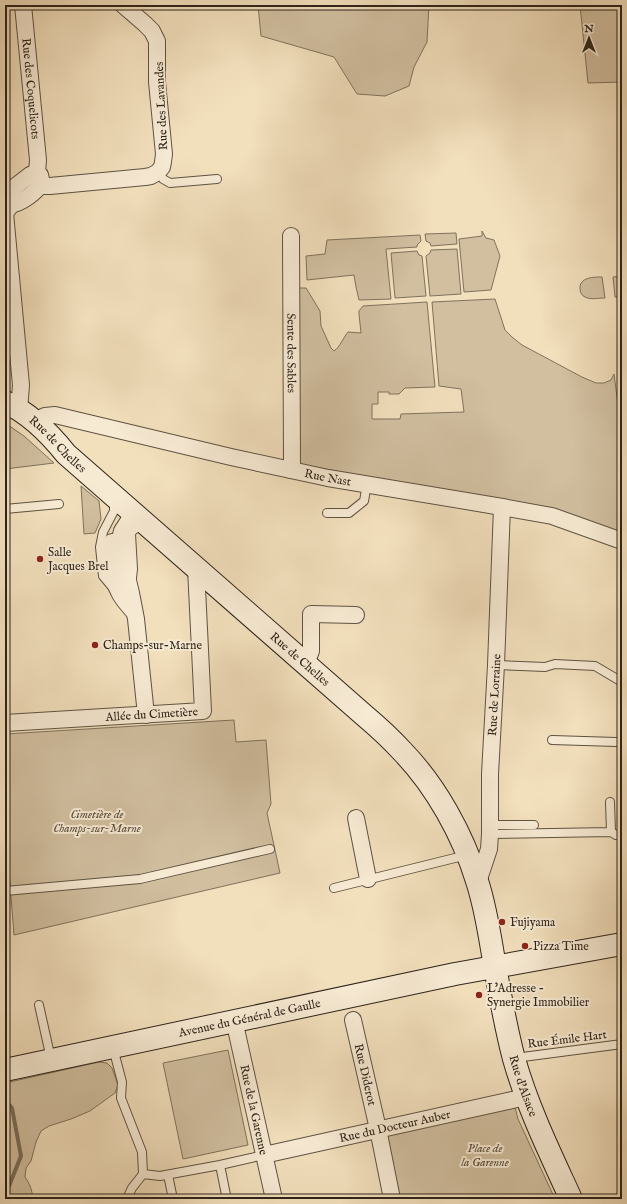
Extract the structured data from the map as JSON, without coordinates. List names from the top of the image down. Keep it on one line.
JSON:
{"streets":{"main road":["Rue de Chelles","Avenue du Général de Gaulle","Rue d'Alsace"],"street":["Rue des Coquelicots","Rue des Lavandes","Sente des Sables","Rue Nast","Rue de Lorraine","Allée du Cimetière","Rue Diderot","Rue de la Garenne","Rue du Docteur Auber"],"lane":["Rue Émile Hart"]},"crossings":[["Sente des Sables","Rue Nast"],["Rue de Chelles","Rue Nast"],["Rue de Chelles","Rue de Lorraine"],["Rue de Chelles","Allée du Cimetière"],["Rue de Chelles","Avenue du Général de Gaulle"],["Rue de Chelles","Rue d'Alsace"],["Rue Nast","Rue de Lorraine"],["Avenue du Général de Gaulle","Rue d'Alsace"],["Avenue du Général de Gaulle","Rue de la Garenne"],["Rue Émile Hart","Rue d'Alsace"],["Rue Diderot","Rue du Docteur Auber"],["Rue d'Alsace","Rue du Docteur Auber"],["Rue de la Garenne","Rue du Docteur Auber"]],"parks":["Cimetière de Champs-sur-Marne","Place de la Garenne"],"places":["Salle Jacques Brel","Champs-sur-Marne","Fujiyama","Pizza Time","L'Adresse - Synergie Immobilier"],"north":"top"}
